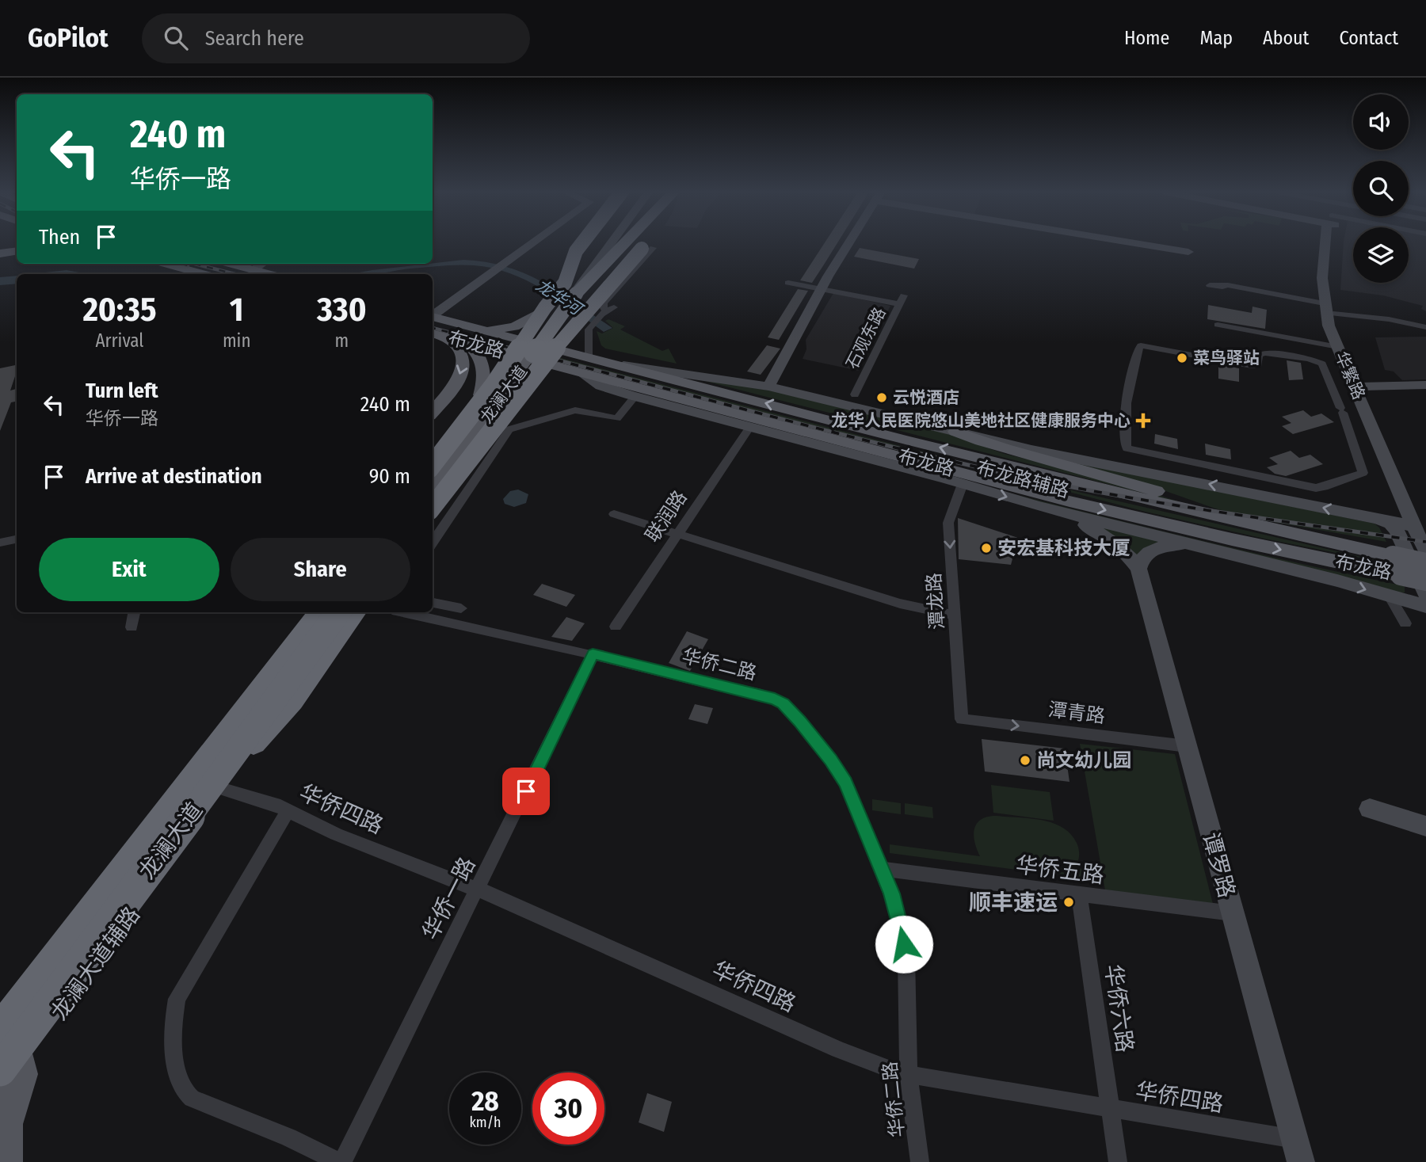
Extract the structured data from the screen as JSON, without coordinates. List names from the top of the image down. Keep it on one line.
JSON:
{"streets":{"highway":["龙澜大道"],"main road":["布龙路","华繁路","布龙路辅路","谭罗路","龙澜大道辅路"],"street":["石观东路","联润路","潭龙路","华侨二路","潭青路","华侨四路","华侨五路","华侨一路","华侨六路"]},"crossings":[["布龙路","布龙路辅路"],["华繁路","布龙路辅路"],["龙澜大道","龙澜大道辅路"],["布龙路辅路","联润路"],["布龙路辅路","潭龙路"],["潭龙路","潭青路"],["华侨二路","华侨四路"],["华侨二路","华侨五路"],["华侨二路","华侨一路"],["潭青路","谭罗路"],["华侨四路","谭罗路"],["华侨四路","华侨一路"],["华侨四路","龙澜大道辅路"],["华侨四路","华侨六路"],["谭罗路","华侨五路"],["华侨五路","华侨六路"]],"one_way":["潭龙路","潭青路"],"water":["龙华河"],"places":{"other":["菜鸟驿站","云悦酒店","安宏基科技大厦","尚文幼儿园","顺丰速运"],"health":["龙华人民医院悠山美地社区健康服务中心"]},"page":{"header":"GoPilot","search":"Search here","nav":["Home","Map","About","Contact"],"turn":["240 m","华侨一路"],"then":"Then","eta":["20:35","Arrival","1","min","330","m"],"list":[{"name":"Turn left","note":"华侨一路","value":"240 m"},{"name":"Arrive at destination","value":"90 m"}],"buttons":["Exit","Share"],"speed":"28 km/h","limit":"30"}}
